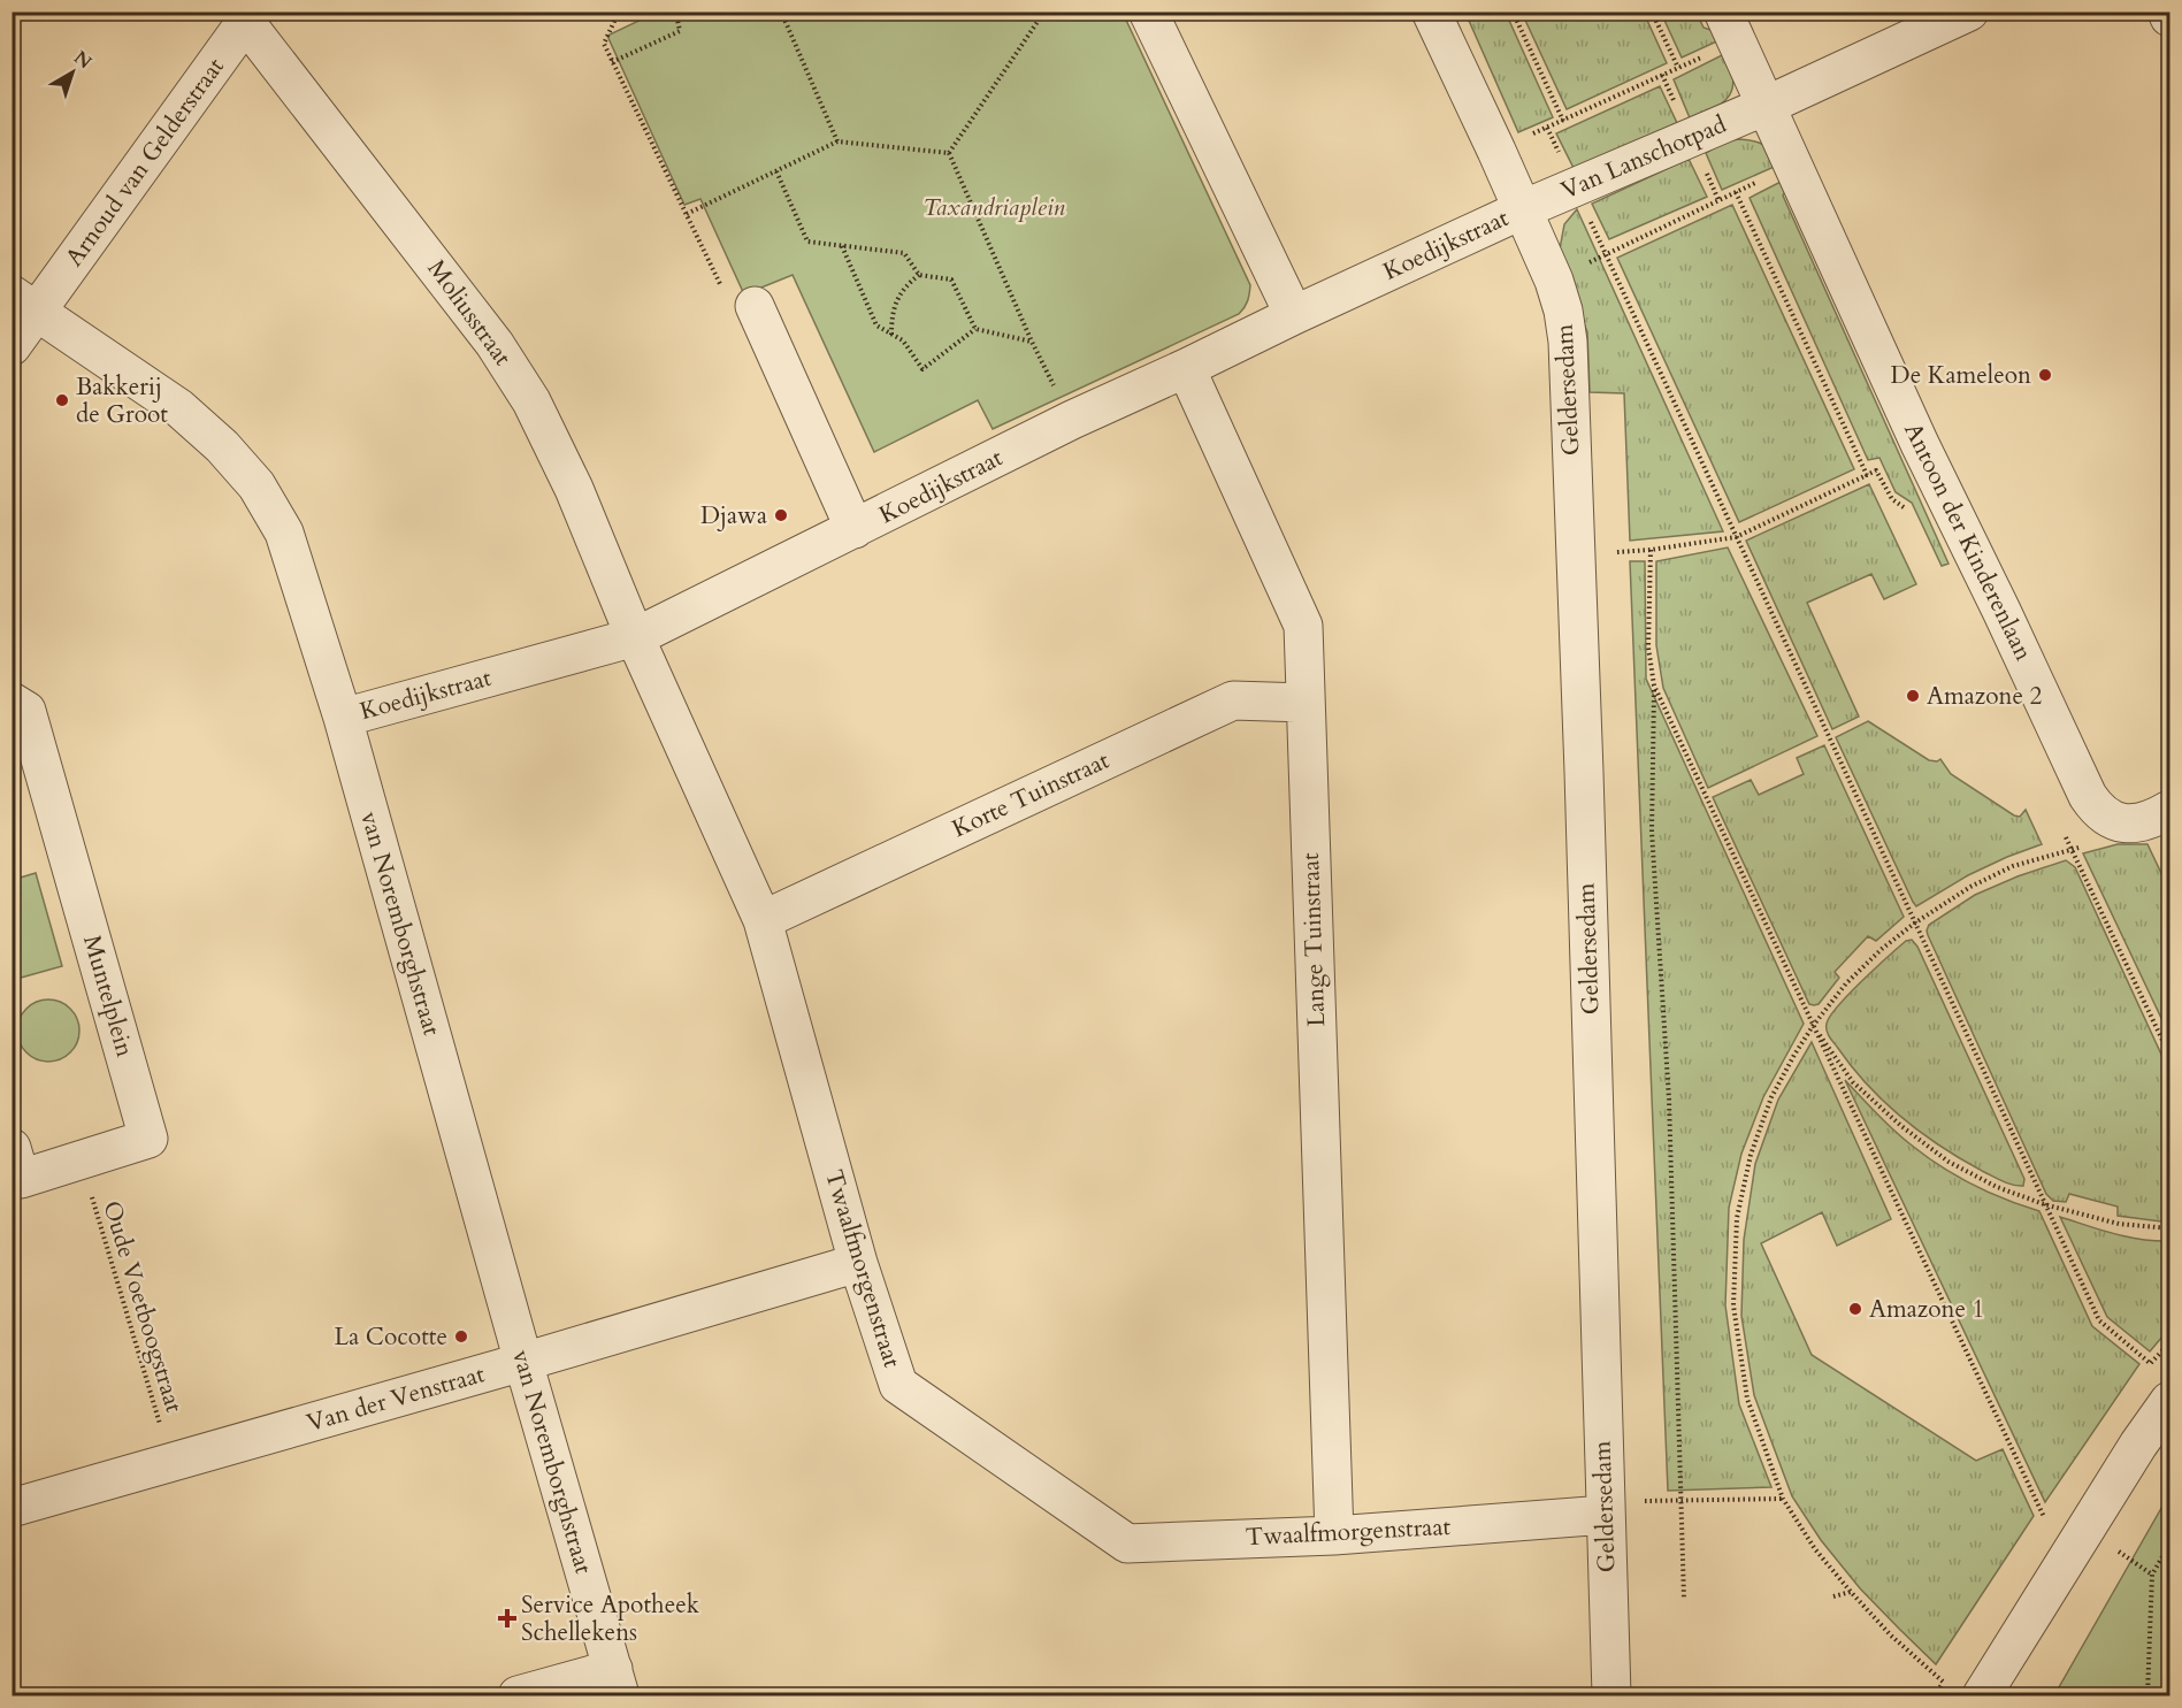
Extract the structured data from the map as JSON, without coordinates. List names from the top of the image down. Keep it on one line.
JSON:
{"streets":{"street":["Van Lanschotpad","Arnoud van Gelderstraat","Koedijkstraat","Moliusstraat","Geldersedam","Antoon der Kinderenlaan","Korte Tuinstraat","van Noremborghstraat","Lange Tuinstraat","Muntelplein","Twaalfmorgenstraat","Van der Venstraat"],"path":["Oude Voetboogstraat"]},"crossings":[["Van Lanschotpad","Koedijkstraat"],["Van Lanschotpad","Geldersedam"],["Van Lanschotpad","Antoon der Kinderenlaan"],["Arnoud van Gelderstraat","Moliusstraat"],["Arnoud van Gelderstraat","van Noremborghstraat"],["Koedijkstraat","Moliusstraat"],["Koedijkstraat","Geldersedam"],["Koedijkstraat","van Noremborghstraat"],["Koedijkstraat","Lange Tuinstraat"],["Koedijkstraat","Twaalfmorgenstraat"],["Moliusstraat","Twaalfmorgenstraat"],["Geldersedam","Twaalfmorgenstraat"],["Korte Tuinstraat","Lange Tuinstraat"],["Korte Tuinstraat","Twaalfmorgenstraat"],["van Noremborghstraat","Van der Venstraat"],["Lange Tuinstraat","Twaalfmorgenstraat"],["Muntelplein","Oude Voetboogstraat"],["Twaalfmorgenstraat","Van der Venstraat"],["Oude Voetboogstraat","Van der Venstraat"]],"parks":["Taxandriaplein"],"places":{"other":["De Kameleon","Bakkerij de Groot","Djawa","Amazone 2","Amazone 1","La Cocotte"],"health":["Service Apotheek Schellekens"]},"north":"top right"}
